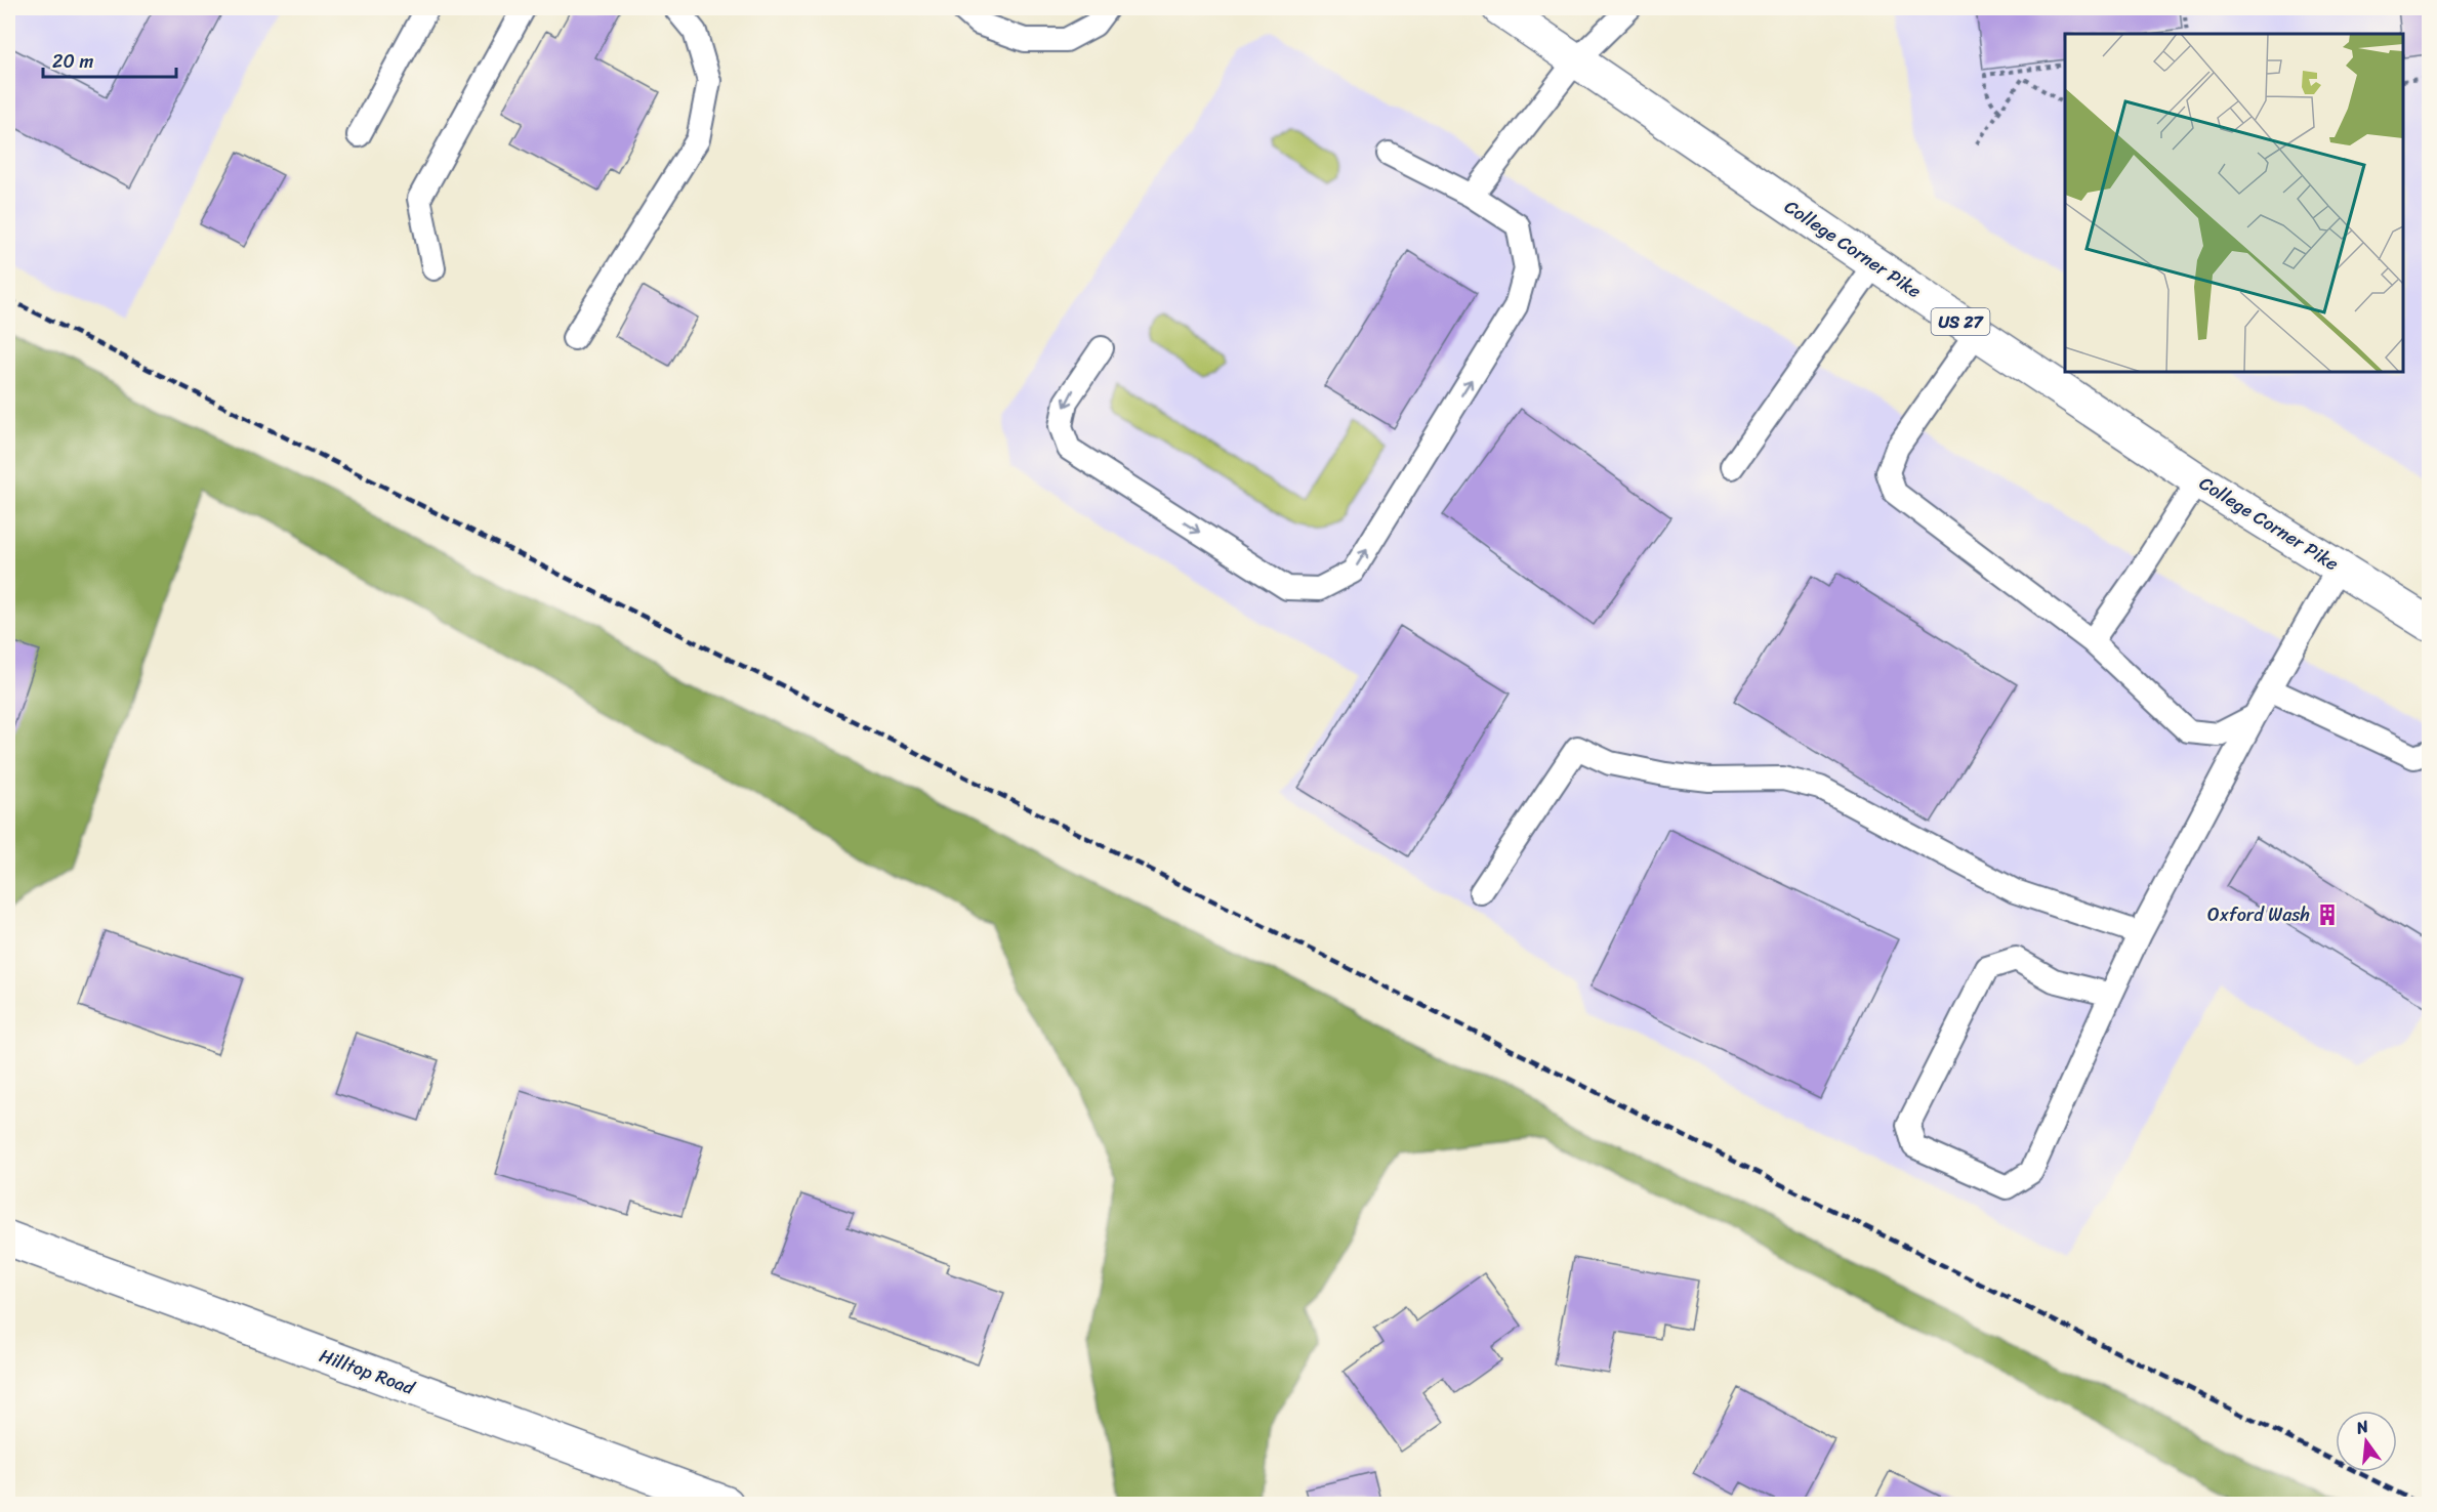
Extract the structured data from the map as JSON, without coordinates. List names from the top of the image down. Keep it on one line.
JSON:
{"streets":{"main road":["College Corner Pike","US 27","Hilltop Road"]},"places":{"building":["Oxford Wash"]},"scale_bar":"20 m","north":"top"}
